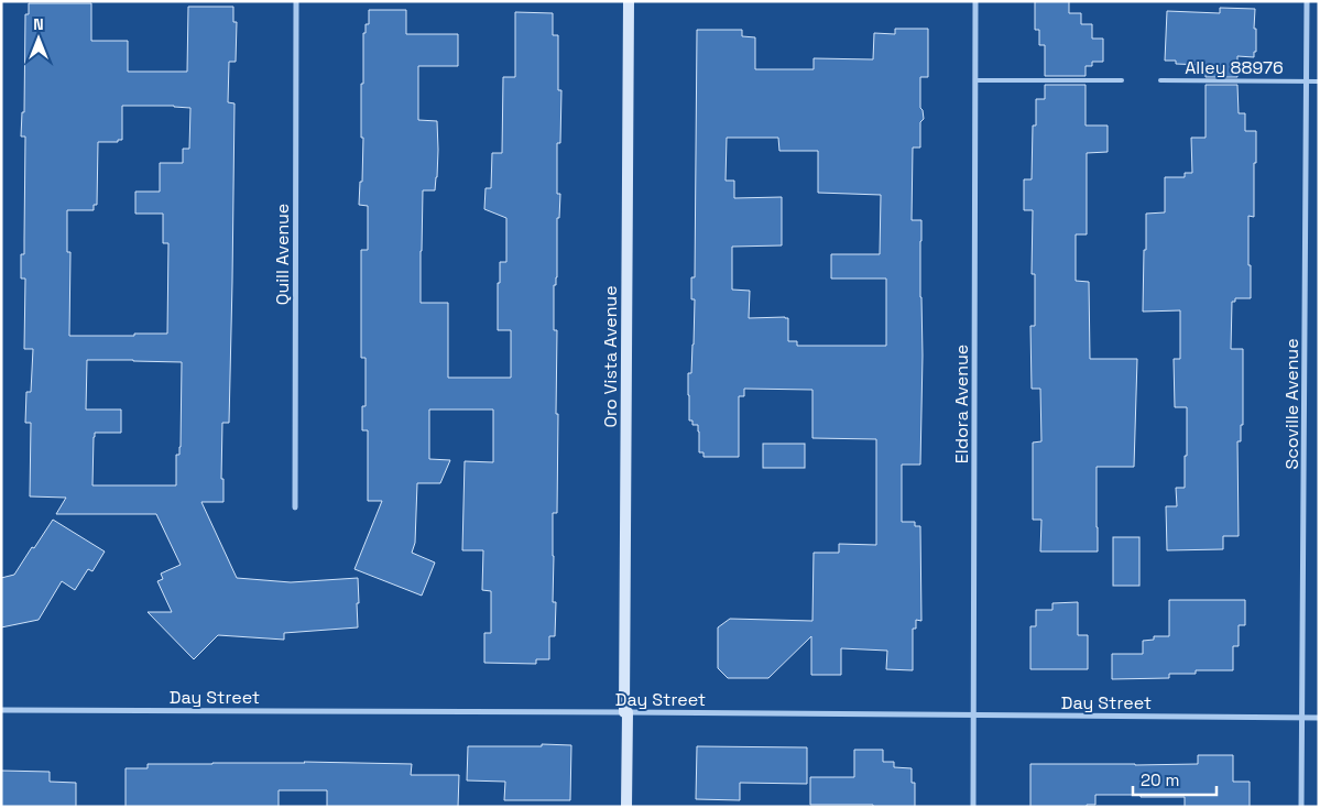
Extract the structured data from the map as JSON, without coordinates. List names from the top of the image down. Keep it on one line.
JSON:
{"streets":{"street":["Quill Avenue","Oro Vista Avenue","Eldora Avenue","Scoville Avenue","Day Street"],"lane":["Alley 88976"]},"crossings":[["Alley 88976","Scoville Avenue"],["Oro Vista Avenue","Day Street"],["Eldora Avenue","Day Street"],["Scoville Avenue","Day Street"]],"scale_bar":"20 m","north":"top"}
